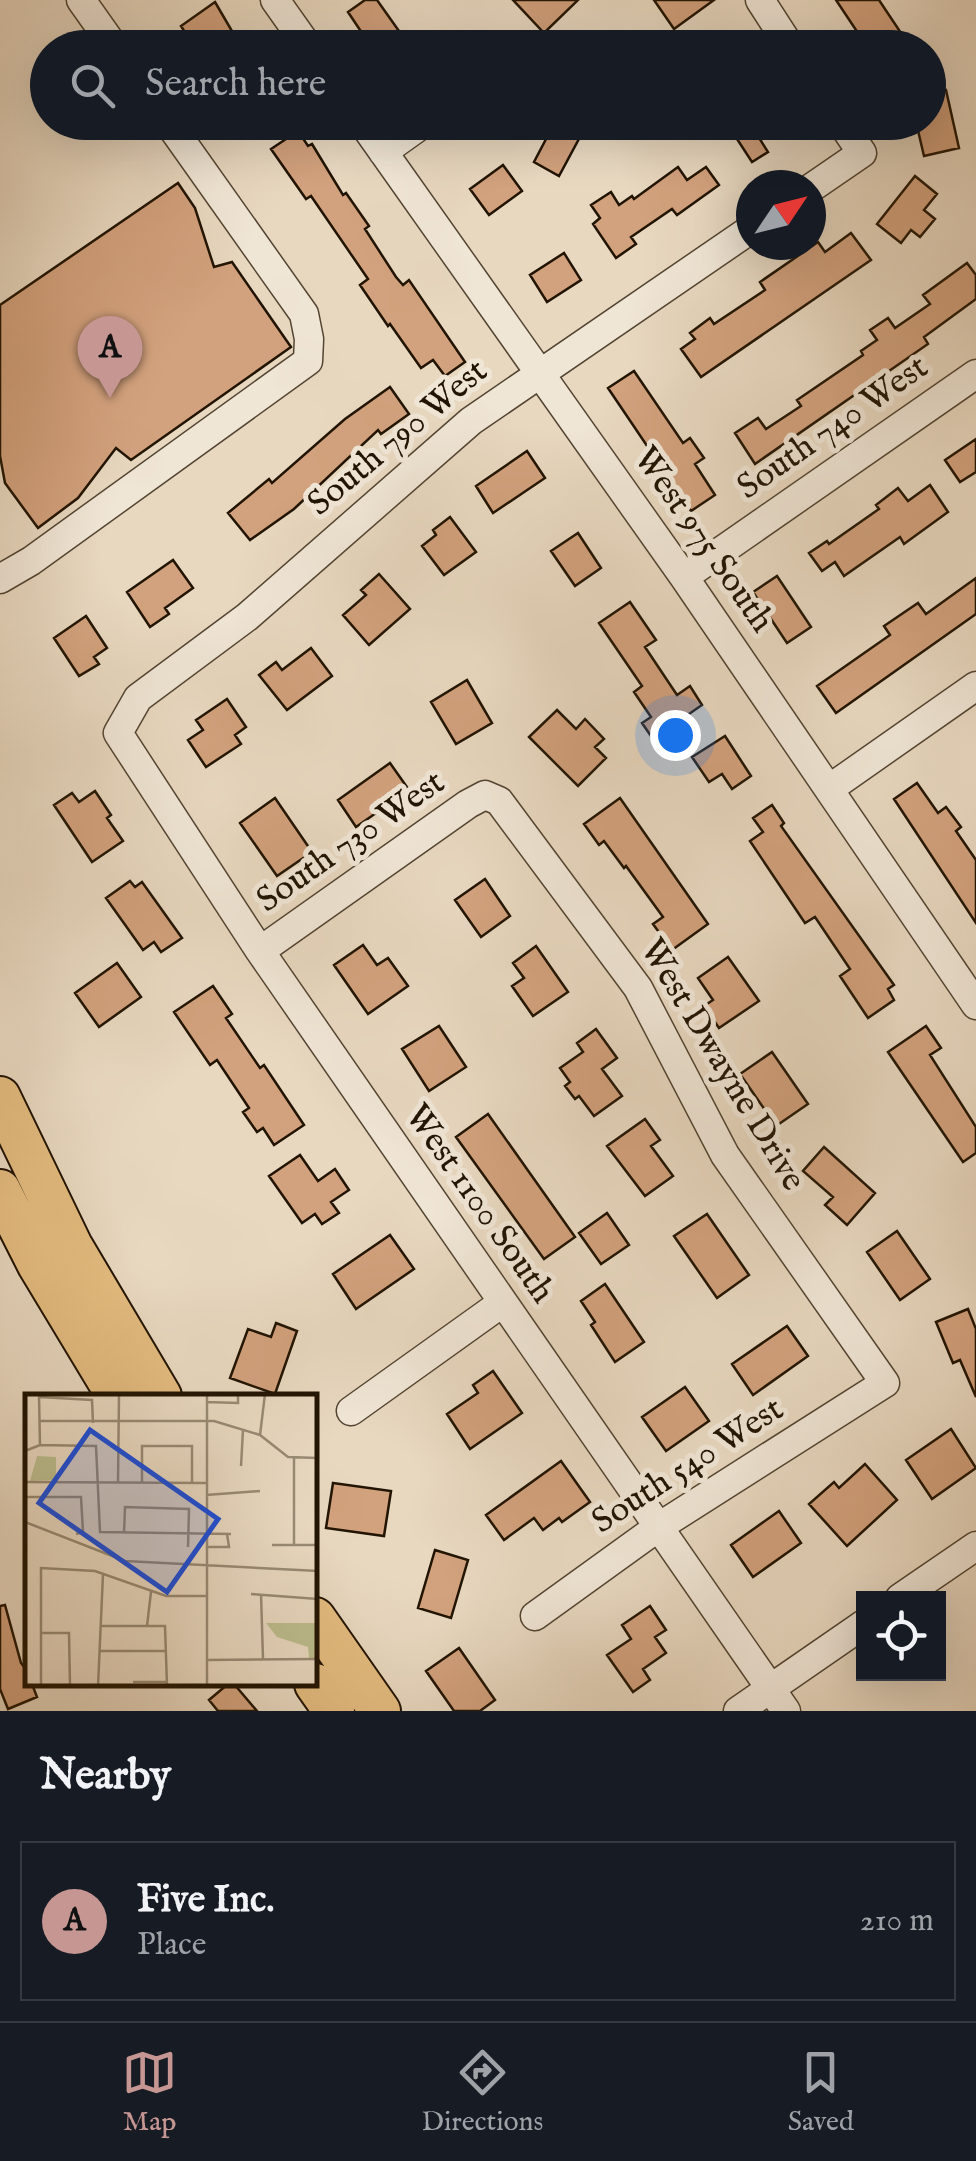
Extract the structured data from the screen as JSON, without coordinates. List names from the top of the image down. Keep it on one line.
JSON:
{"streets":{"street":["South 740 West","South 790 West","West 975 South","South 730 West","West Dwayne Drive","West 1100 South","South 540 West"]},"crossings":[["South 740 West","West 975 South"],["South 790 West","West 975 South"],["South 790 West","West 1100 South"],["South 730 West","West Dwayne Drive"],["South 730 West","West 1100 South"],["West Dwayne Drive","South 540 West"],["West 1100 South","South 540 West"]],"north":"top right","page":{"search":"Search here","pins":"A","heading":"Nearby","list":[{"mark":"A","name":"Five Inc.","note":"Place","value":"210 m"}],"nav":["Map","Directions","Saved"]}}
